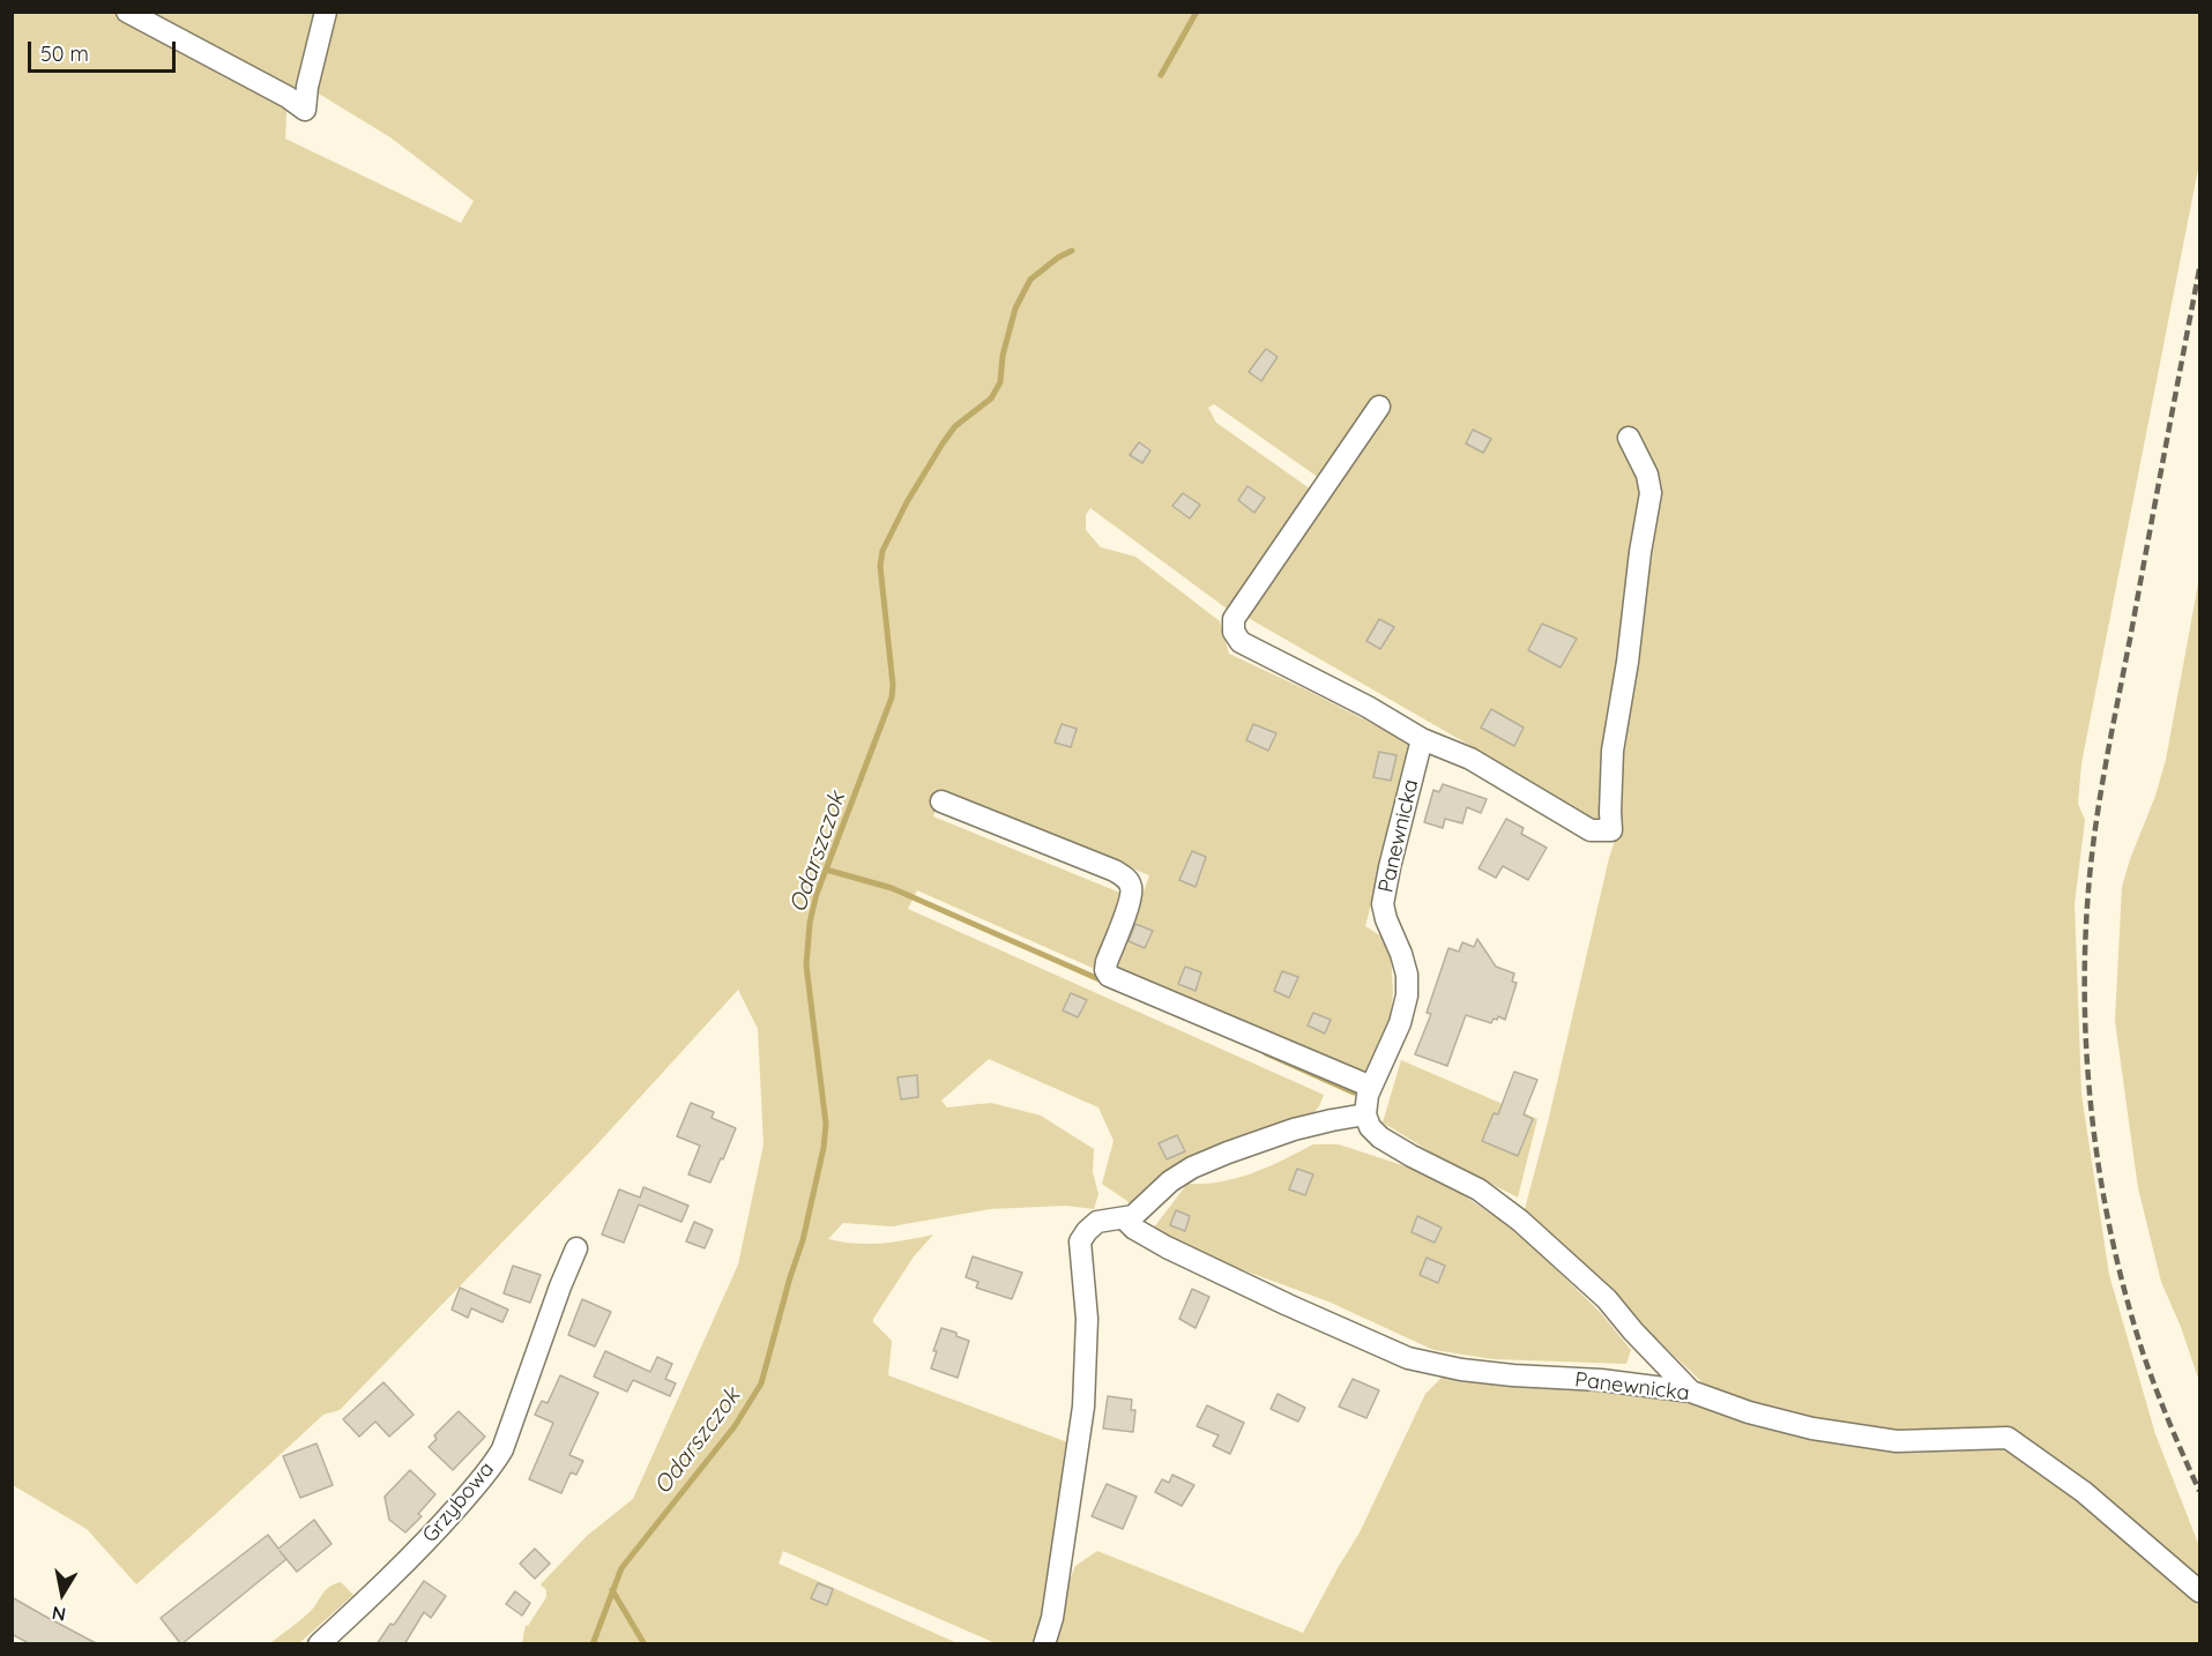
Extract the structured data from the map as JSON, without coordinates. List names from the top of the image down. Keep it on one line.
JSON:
{"streets":{"street":["Panewnicka","Grzybowa"]},"water":["Odarszczok"],"scale_bar":"50 m","north":"bottom"}
